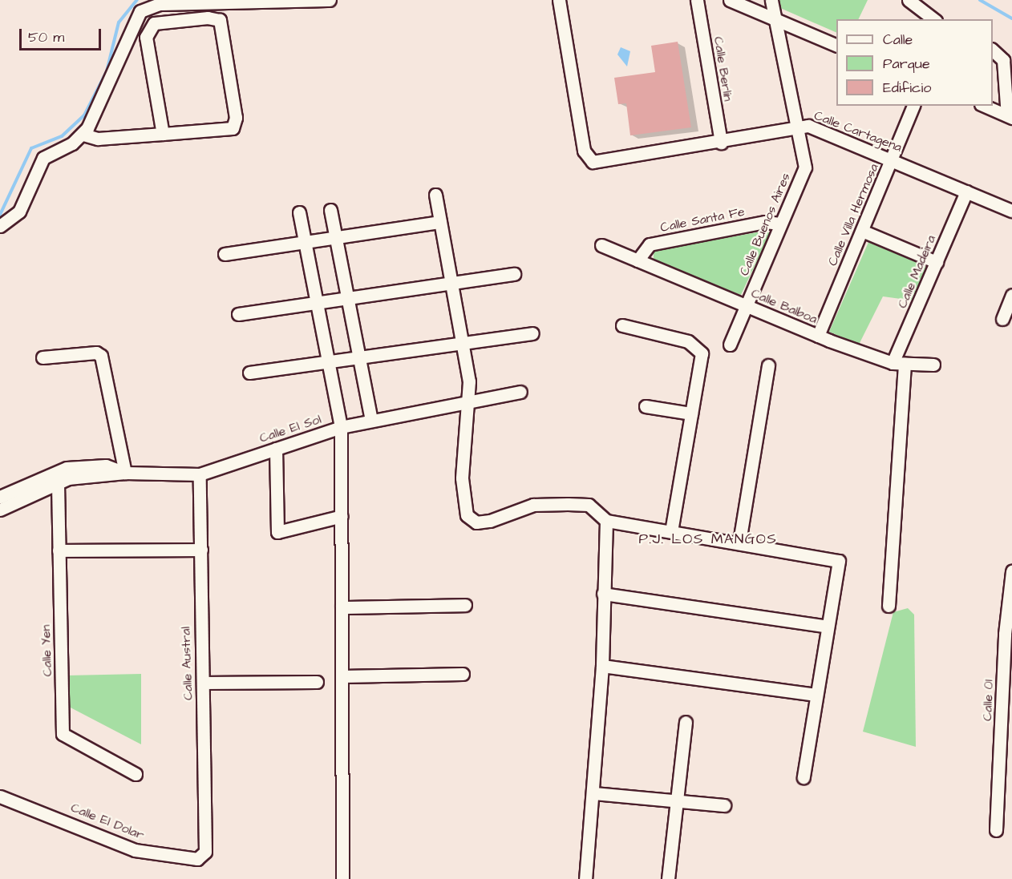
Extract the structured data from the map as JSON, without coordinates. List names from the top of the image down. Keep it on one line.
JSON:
{"streets":{"street":["Calle Berlín","Calle Cartagena","Calle Villa Hermosa","Calle Santa Fe","Calle Buenos Aires","Calle Madeira","Calle Balboa","Calle El Sol","Calle Yen","Calle Austral","Calle 01","Calle El Dolar"]},"crossings":[["Calle Berlín","Calle Cartagena"],["Calle Cartagena","Calle Villa Hermosa"],["Calle Cartagena","Calle Buenos Aires"],["Calle Cartagena","Calle Madeira"],["Calle Villa Hermosa","Calle Balboa"],["Calle Santa Fe","Calle Buenos Aires"],["Calle Santa Fe","Calle Balboa"],["Calle Buenos Aires","Calle Balboa"],["Calle Madeira","Calle Balboa"],["Calle El Sol","Calle Austral"],["Calle Austral","Calle El Dolar"]],"districts":["P.J. LOS MANGOS"],"legend":["Calle","Parque","Edificio"],"scale_bar":"50 m"}
